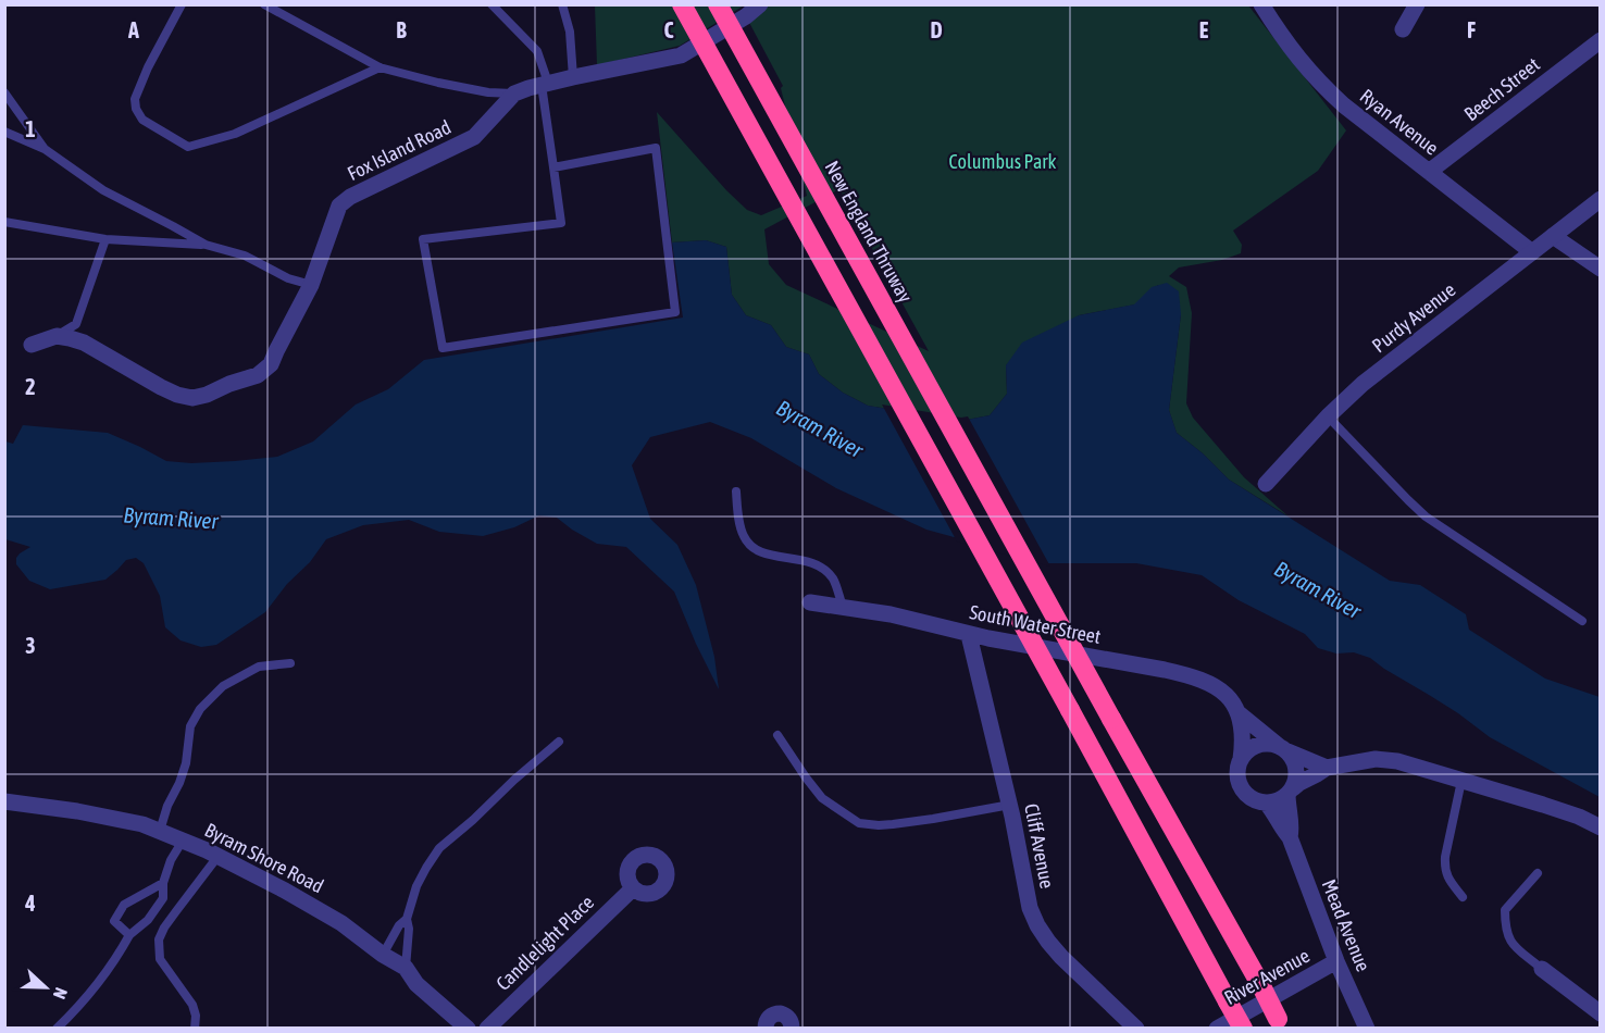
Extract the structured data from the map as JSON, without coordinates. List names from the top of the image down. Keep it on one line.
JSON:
{"streets":{"highway":["New England Thruway"],"street":["Beech Street","Ryan Avenue","Fox Island Road","Purdy Avenue","South Water Street","Cliff Avenue","Byram Shore Road","Mead Avenue","Candlelight Place","River Avenue"]},"crossings":[["Beech Street","Ryan Avenue"],["Ryan Avenue","Purdy Avenue"],["South Water Street","Cliff Avenue"],["South Water Street","Mead Avenue"],["Mead Avenue","River Avenue"]],"water":["Byram River"],"parks":["Columbus Park"],"north":"right","grid":{"columns":["A","B","C","D","E","F"],"rows":["1","2","3","4"]}}
